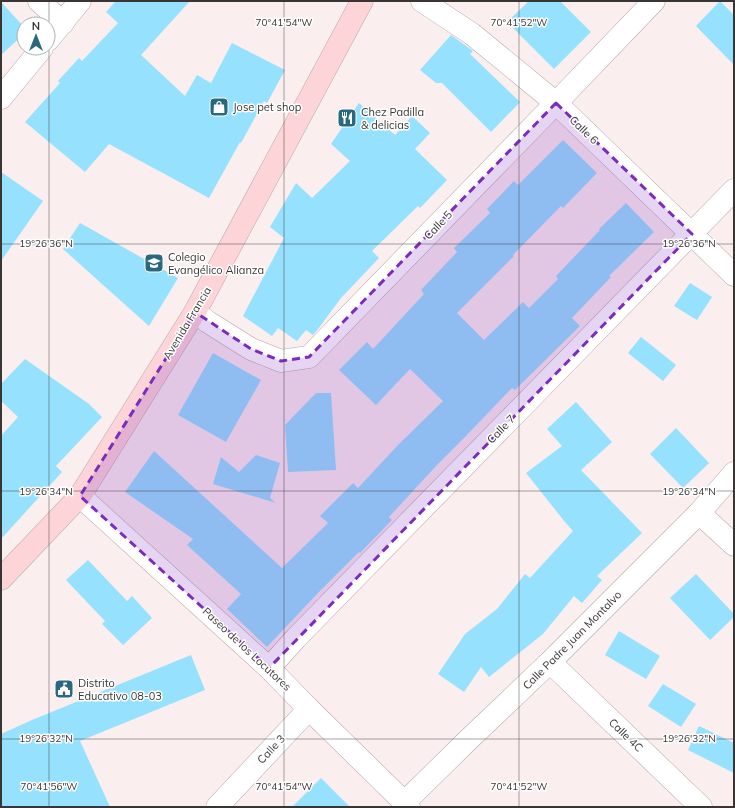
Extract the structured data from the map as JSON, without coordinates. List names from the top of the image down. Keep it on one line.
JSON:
{"streets":{"main road":["Avenida Francia"],"street":["Calle 6","Calle 5","Calle 7","Calle Padre Juan Montalvo","Paseo de los Locutores","Calle 4C","Calle 3"]},"crossings":[["Calle 6","Calle 5"],["Calle 6","Calle 7"],["Calle 5","Avenida Francia"],["Avenida Francia","Paseo de los Locutores"],["Calle 7","Paseo de los Locutores"],["Calle Padre Juan Montalvo","Paseo de los Locutores"],["Calle Padre Juan Montalvo","Calle 4C"],["Paseo de los Locutores","Calle 3"]],"places":{"shop":["Jose pet shop"],"restaurant":["Chez Padilla & delicias"],"school or university":["Colegio Evangélico Alianza"],"public building":["Distrito Educativo 08-03"]},"north":"top","coordinates":["70°41'54\"W","70°41'52\"W","19°26'36\"N","19°26'34\"N","19°26'32\"N","70°41'56\"W"]}
